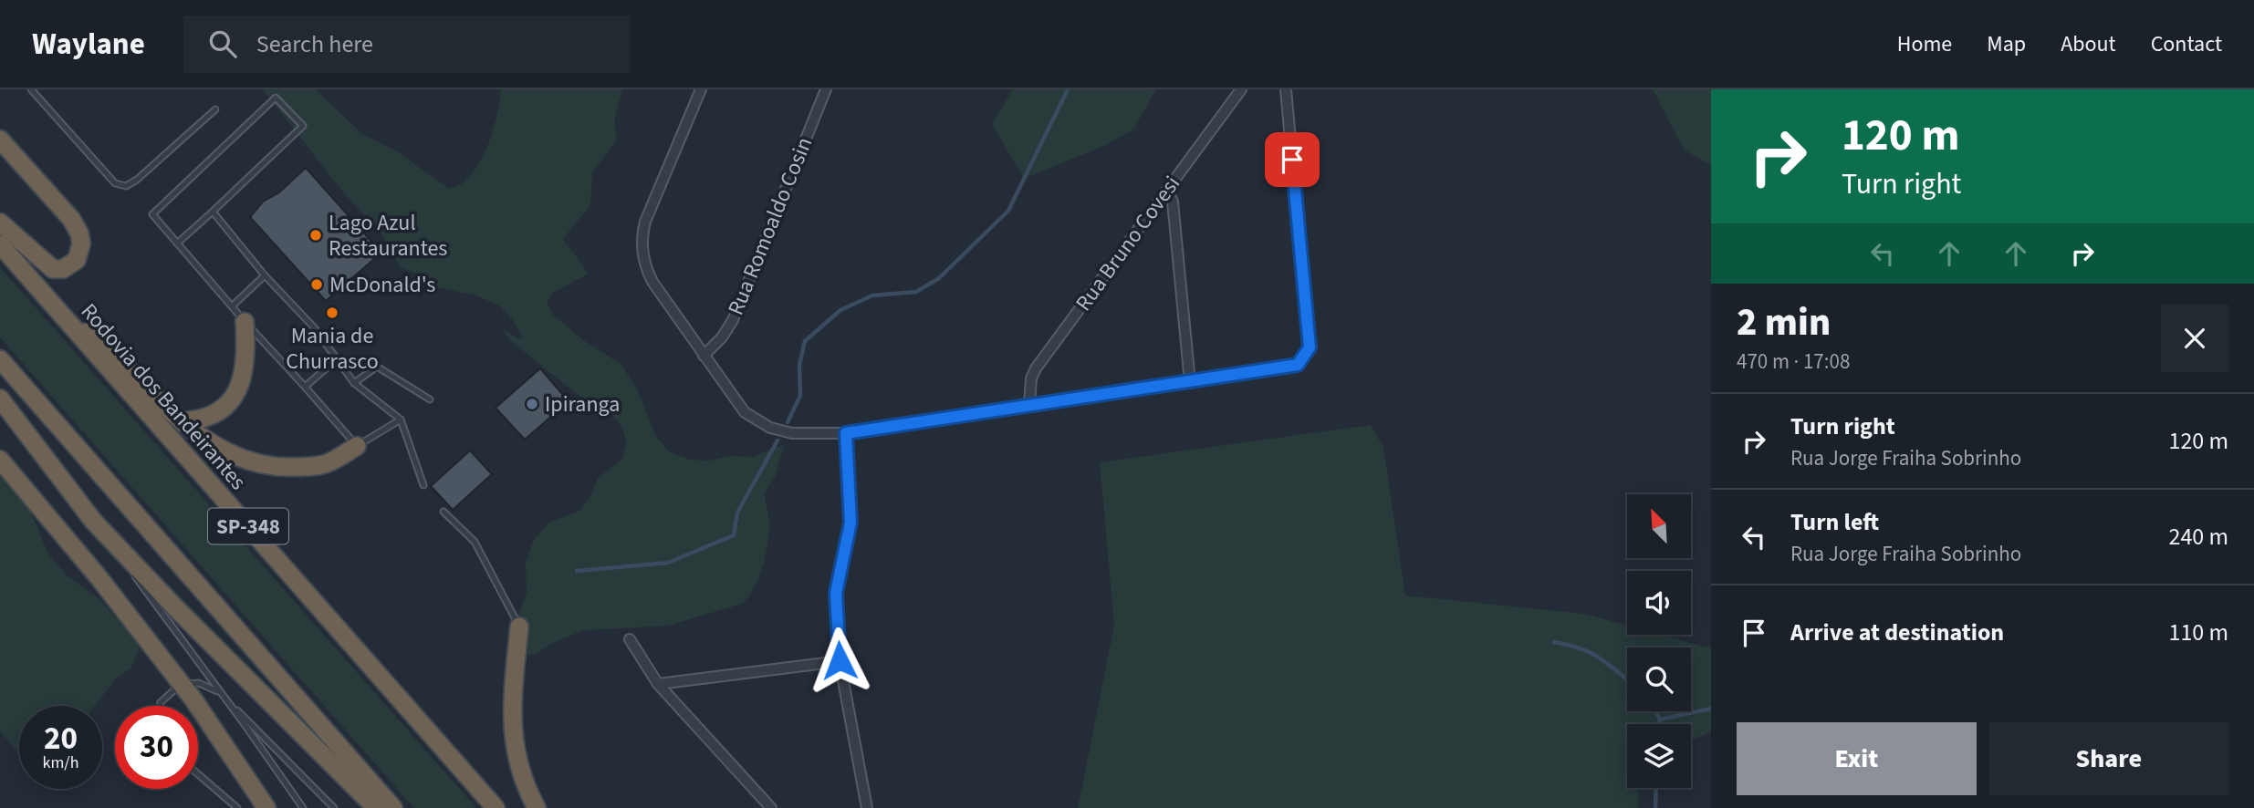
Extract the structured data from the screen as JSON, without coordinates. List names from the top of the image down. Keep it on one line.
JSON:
{"streets":{"highway":["Rodovia dos Bandeirantes","SP-348"],"street":["Rua Romoaldo Cosin","Rua Bruno Covesi"]},"places":["Lago Azul Restaurantes","McDonald's","Mania de Churrasco","Ipiranga"],"north":"top left","page":{"header":"Waylane","search":"Search here","nav":["Home","Map","About","Contact"],"turn":["120 m","Turn right"],"heading":["2 min","470 m · 17:08"],"list":[{"name":"Turn right","note":"Rua Jorge Fraiha Sobrinho","value":"120 m"},{"name":"Turn left","note":"Rua Jorge Fraiha Sobrinho","value":"240 m"},{"name":"Arrive at destination","value":"110 m"}],"speed":"20 km/h","limit":"30","buttons":["Exit","Share"]}}
